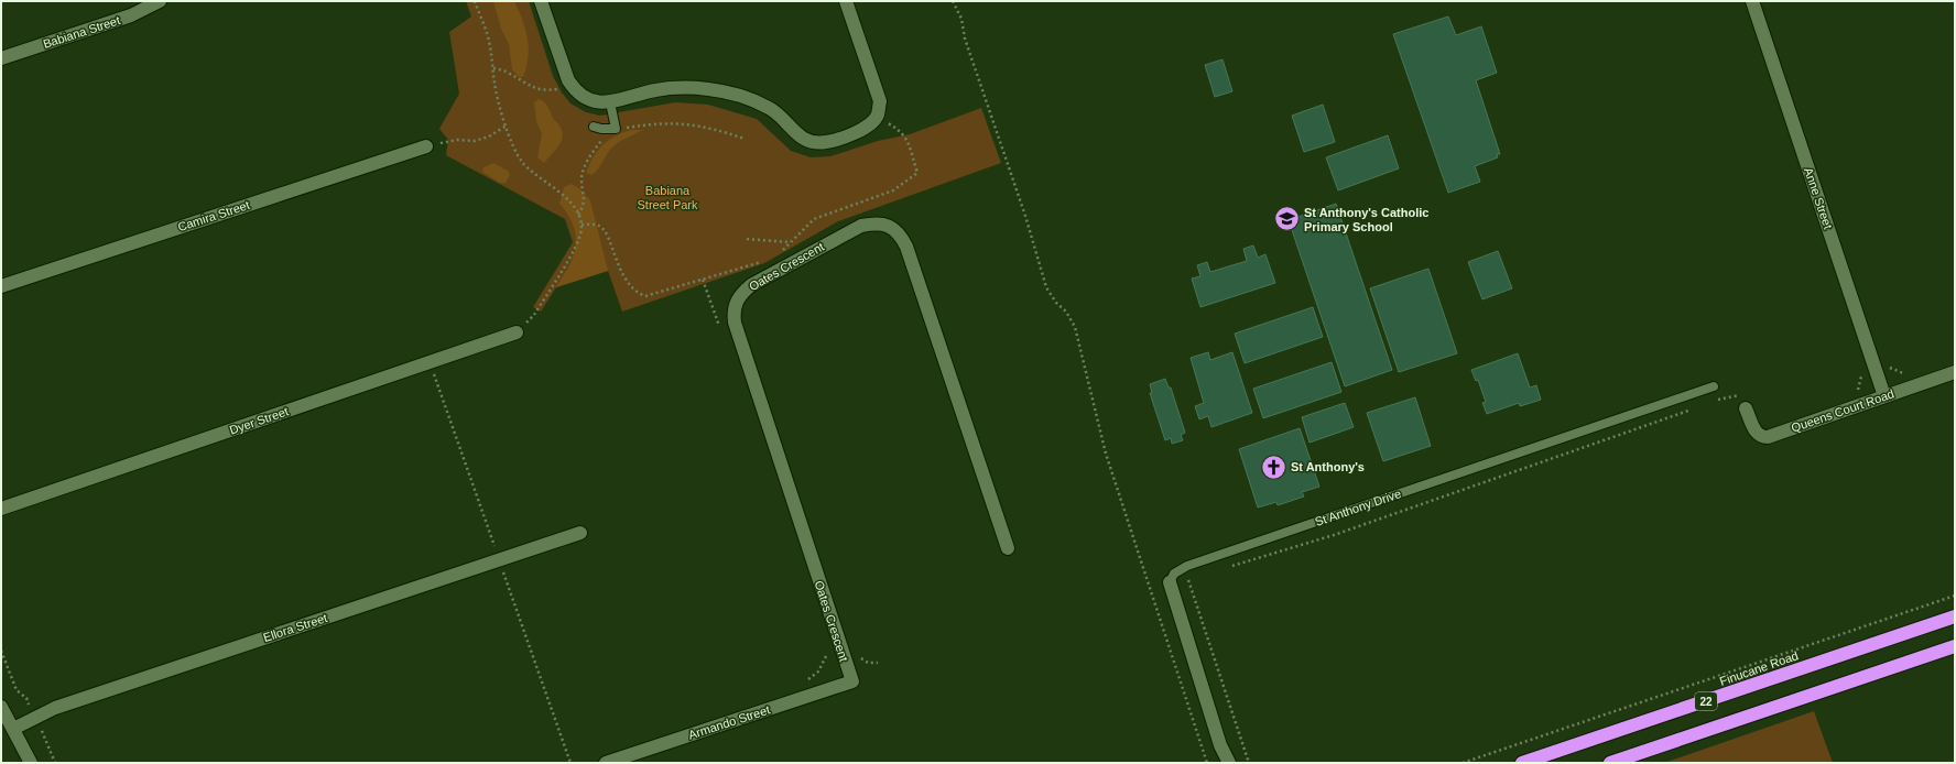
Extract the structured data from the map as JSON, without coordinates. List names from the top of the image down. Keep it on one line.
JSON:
{"streets":{"highway":["Finucane Road","22"],"street":["Babiana Street","Anne Street","Camira Street","Oates Crescent","Queens Court Road","Dyer Street","St Anthony Drive","Ellora Street","Armando Street"]},"crossings":[["Anne Street","Queens Court Road"],["Oates Crescent","Armando Street"]],"parks":["Babiana Street Park"],"places":{"school or university":["St Anthony's Catholic Primary School"],"church":["St Anthony's"]}}
